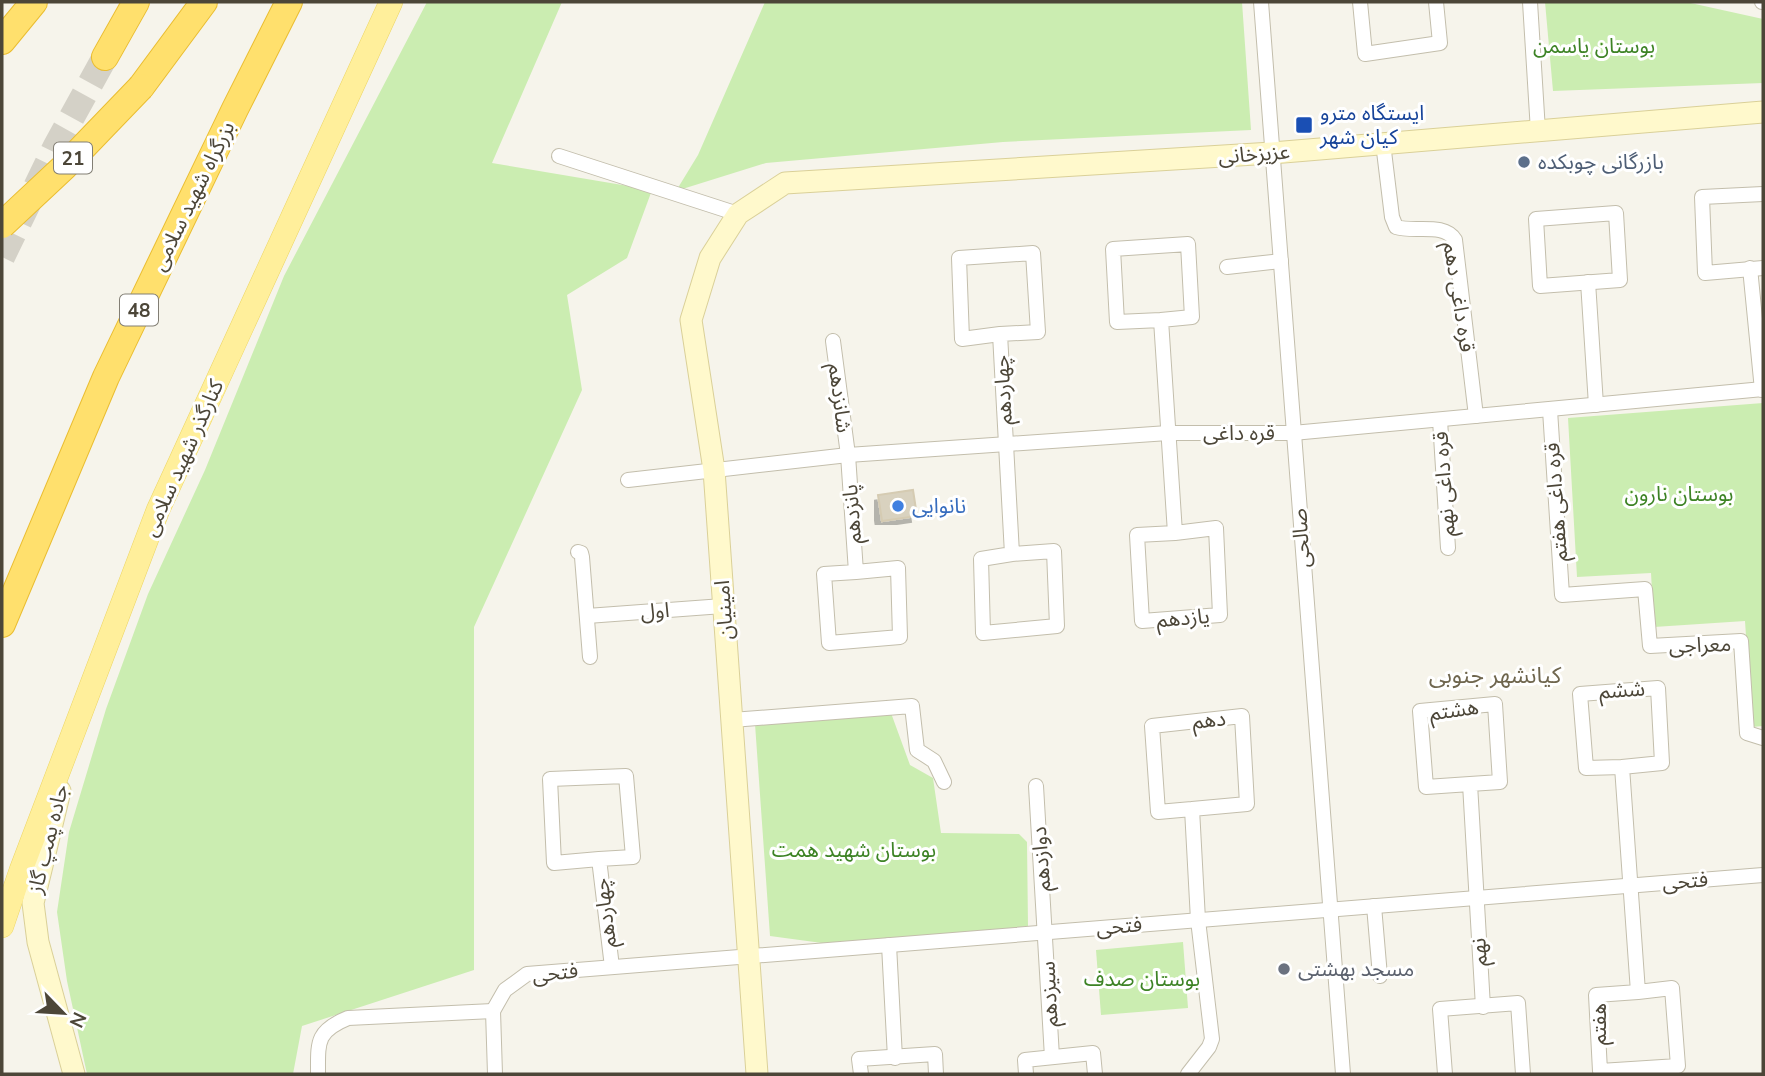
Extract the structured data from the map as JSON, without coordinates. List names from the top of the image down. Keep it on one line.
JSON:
{"streets":{"highway":["21","بزرگراه شهید سلامی","48"],"main road":["عزیزخانی","کنارگذر شهید سلامی","امینیان","جاده پمپ گاز"],"street":["قره داغی دهم","چهاردهم","شانزدهم","قره داغی","قره داغی نهم","قره داغی هفتم","پانزدهم","صالحی","اول","یازدهم","معراجی","ششم","هشتم","دهم","دوازدهم","فتحی","نهم","سیزدهم","هفتم"]},"crossings":[["عزیزخانی","قره داغی دهم"],["عزیزخانی","صالحی"],["عزیزخانی","امینیان"],["قره داغی دهم","قره داغی"],["چهاردهم","قره داغی"],["چهاردهم","فتحی"],["شانزدهم","قره داغی"],["شانزدهم","پانزدهم"],["قره داغی","قره داغی نهم"],["قره داغی","قره داغی هفتم"],["قره داغی","پانزدهم"],["قره داغی","صالحی"],["قره داغی","امینیان"],["کنارگذر شهید سلامی","جاده پمپ گاز"],["قره داغی هفتم","معراجی"],["صالحی","فتحی"],["امینیان","اول"],["امینیان","فتحی"],["دوازدهم","فتحی"],["دوازدهم","سیزدهم"],["فتحی","نهم"],["فتحی","سیزدهم"],["فتحی","هفتم"]],"districts":["کیانشهر جنوبی"],"parks":["بوستان یاسمن","بوستان نارون","بوستان شهید همت","بوستان صدف"],"places":{"transit":["ایستگاه مترو کیان شهر"],"other":["بازرگانی چوبکده","نانوایی","مسجد بهشتی"]},"north":"bottom right"}
